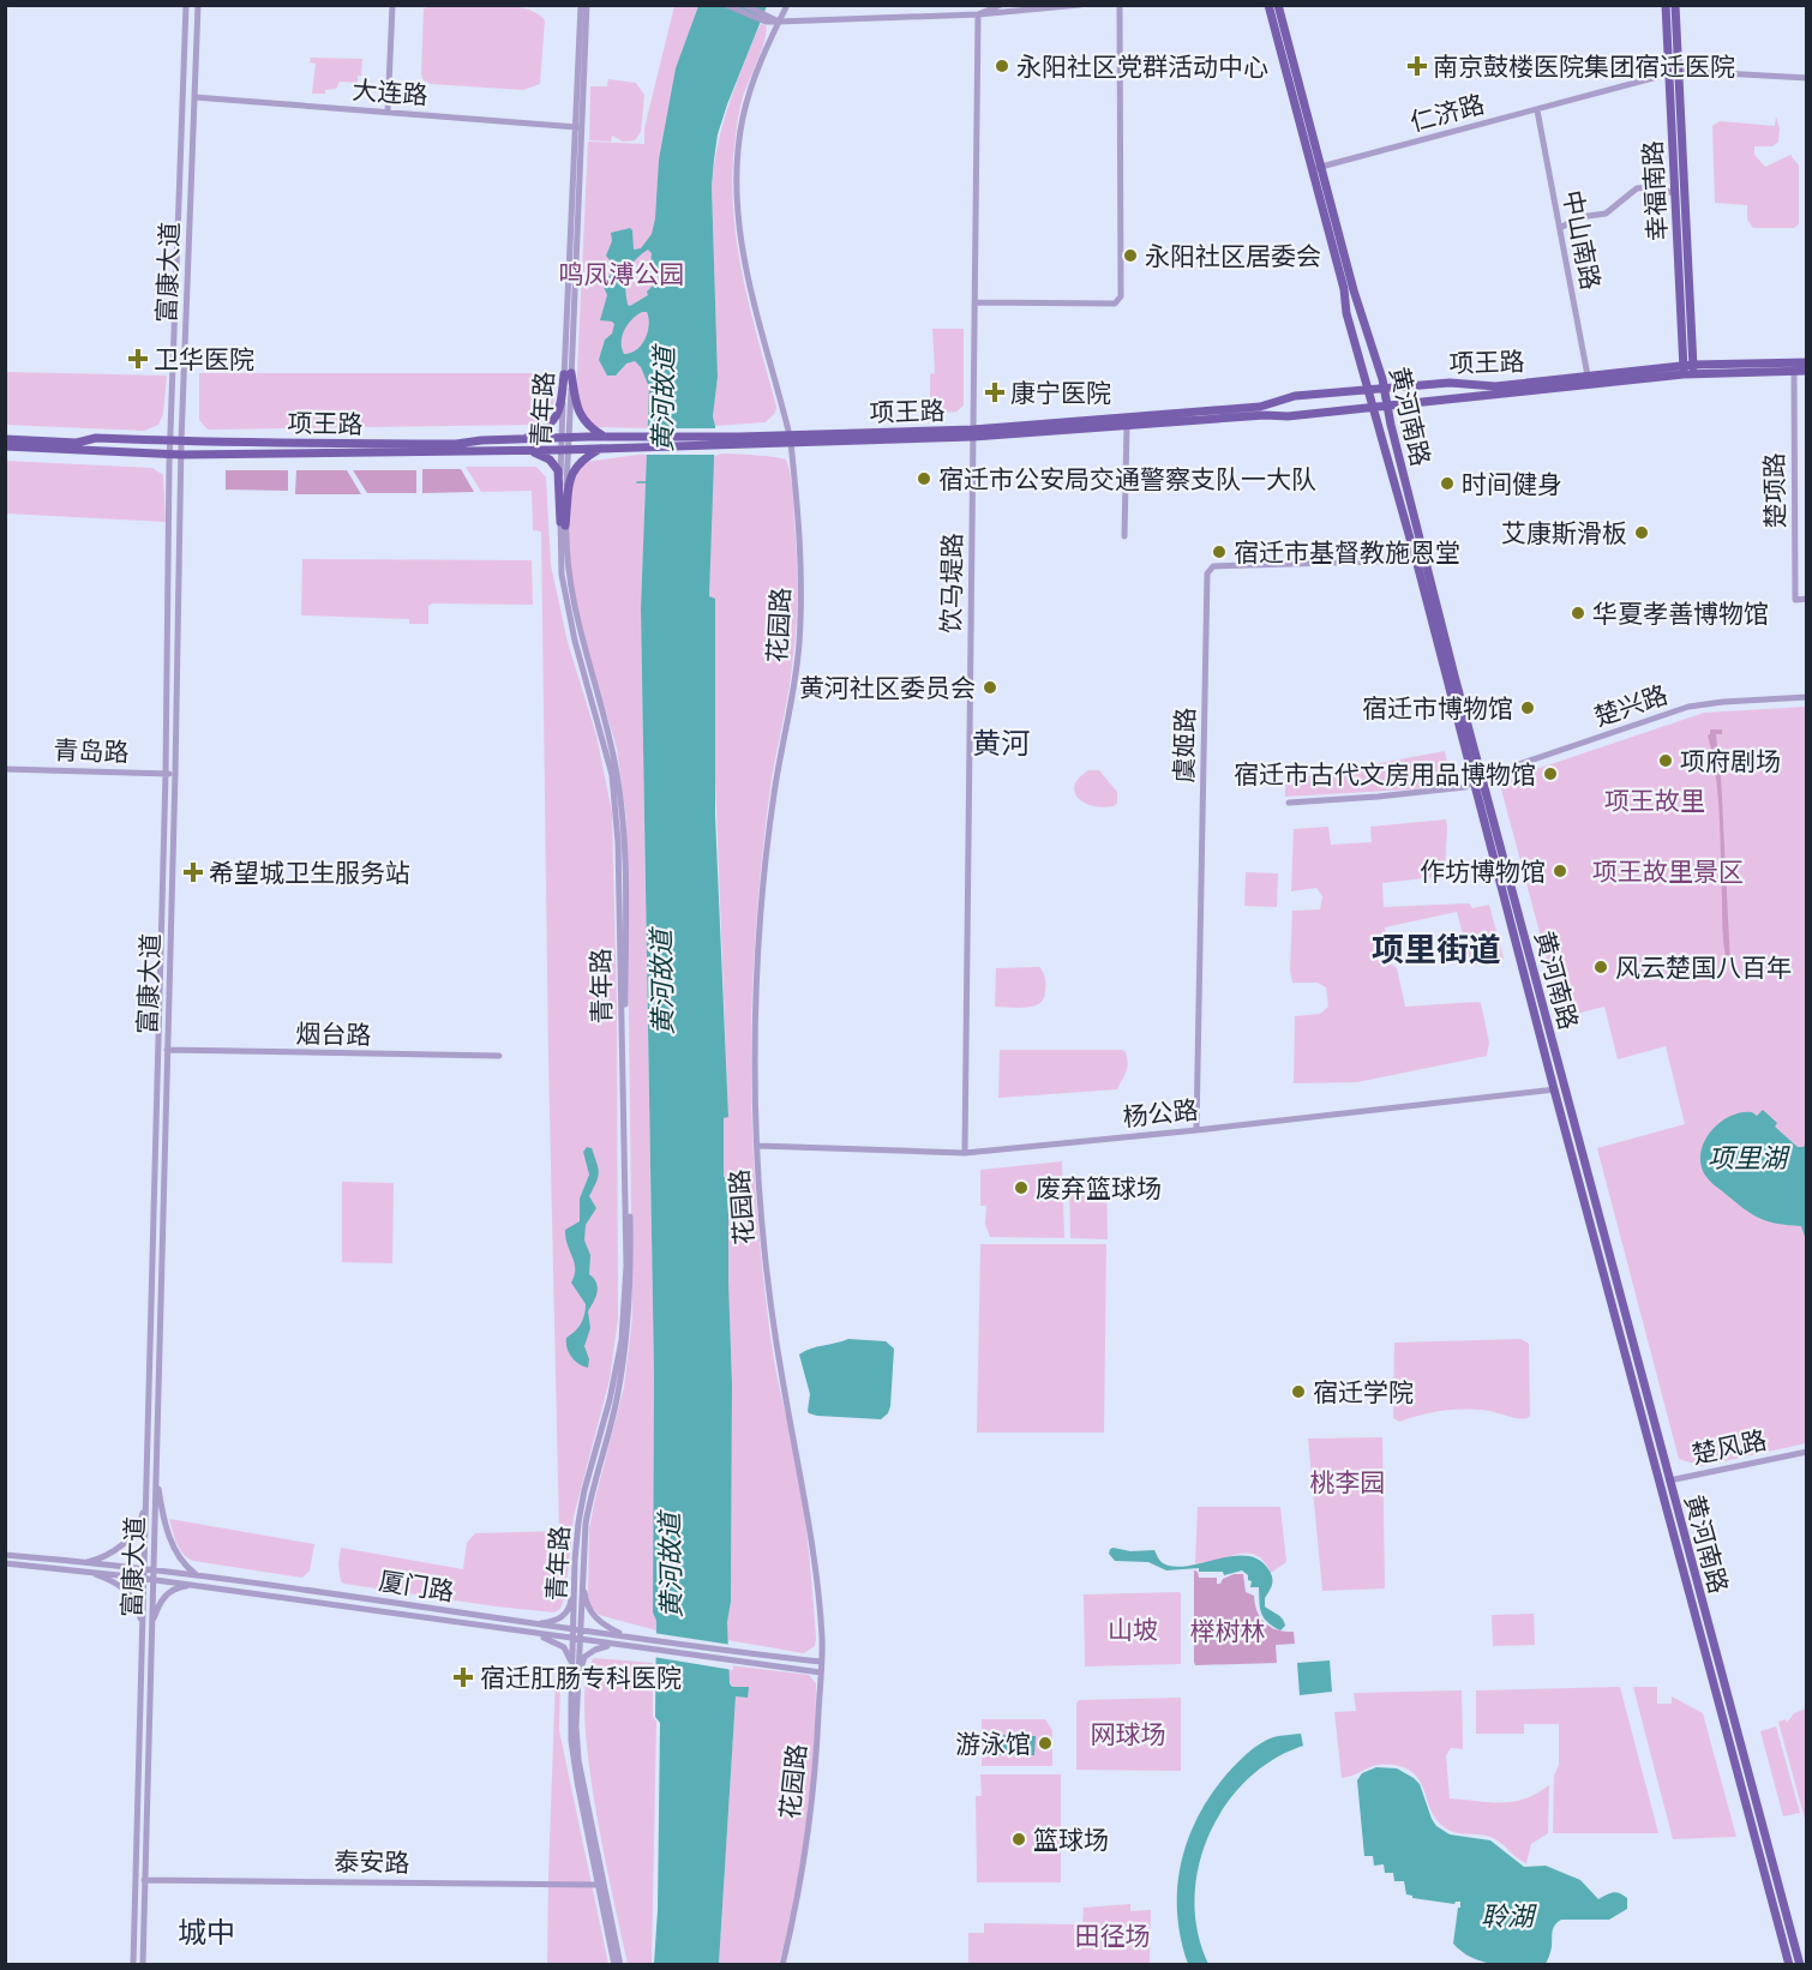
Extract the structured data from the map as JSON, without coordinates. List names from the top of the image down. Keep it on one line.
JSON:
{"streets":{"main road":["幸福南路","项王路","黄河南路"],"street":["大连路","仁济路","中山南路","富康大道","青年路","楚项路","饮马堤路","花园路","楚兴路","虞姬路","青岛路","烟台路","杨公路","楚风路","厦门路","泰安路"]},"crossings":[["大连路","富康大道"],["大连路","青年路"],["仁济路","幸福南路"],["仁济路","中山南路"],["仁济路","黄河南路"],["幸福南路","项王路"],["中山南路","项王路"],["富康大道","项王路"],["富康大道","青岛路"],["富康大道","烟台路"],["富康大道","厦门路"],["富康大道","泰安路"],["项王路","青年路"],["项王路","黄河南路"],["项王路","楚项路"],["项王路","饮马堤路"],["项王路","花园路"],["青年路","厦门路"],["青年路","泰安路"],["黄河南路","楚兴路"],["黄河南路","虞姬路"],["黄河南路","杨公路"],["黄河南路","楚风路"],["饮马堤路","杨公路"],["花园路","杨公路"],["花园路","厦门路"],["虞姬路","杨公路"]],"districts":["黄河","项里街道","城中"],"water":["黄河故道","项里湖","聆湖"],"parks":["鸣凤溥公园","项王故里","项王故里景区","桃李园","山坡","榉树林","网球场","田径场"],"places":{"other":["永阳社区党群活动中心","永阳社区居委会","宿迁市公安局交通警察支队一大队","时间健身","艾康斯滑板","宿迁市基督教施恩堂","华夏孝善博物馆","黄河社区委员会","宿迁市博物馆","项府剧场","宿迁市古代文房用品博物馆","作坊博物馆","风云楚国八百年","废弃篮球场","宿迁学院","游泳馆","篮球场"],"health":["南京鼓楼医院集团宿迁医院","卫华医院","康宁医院","希望城卫生服务站","宿迁肛肠专科医院"]}}
